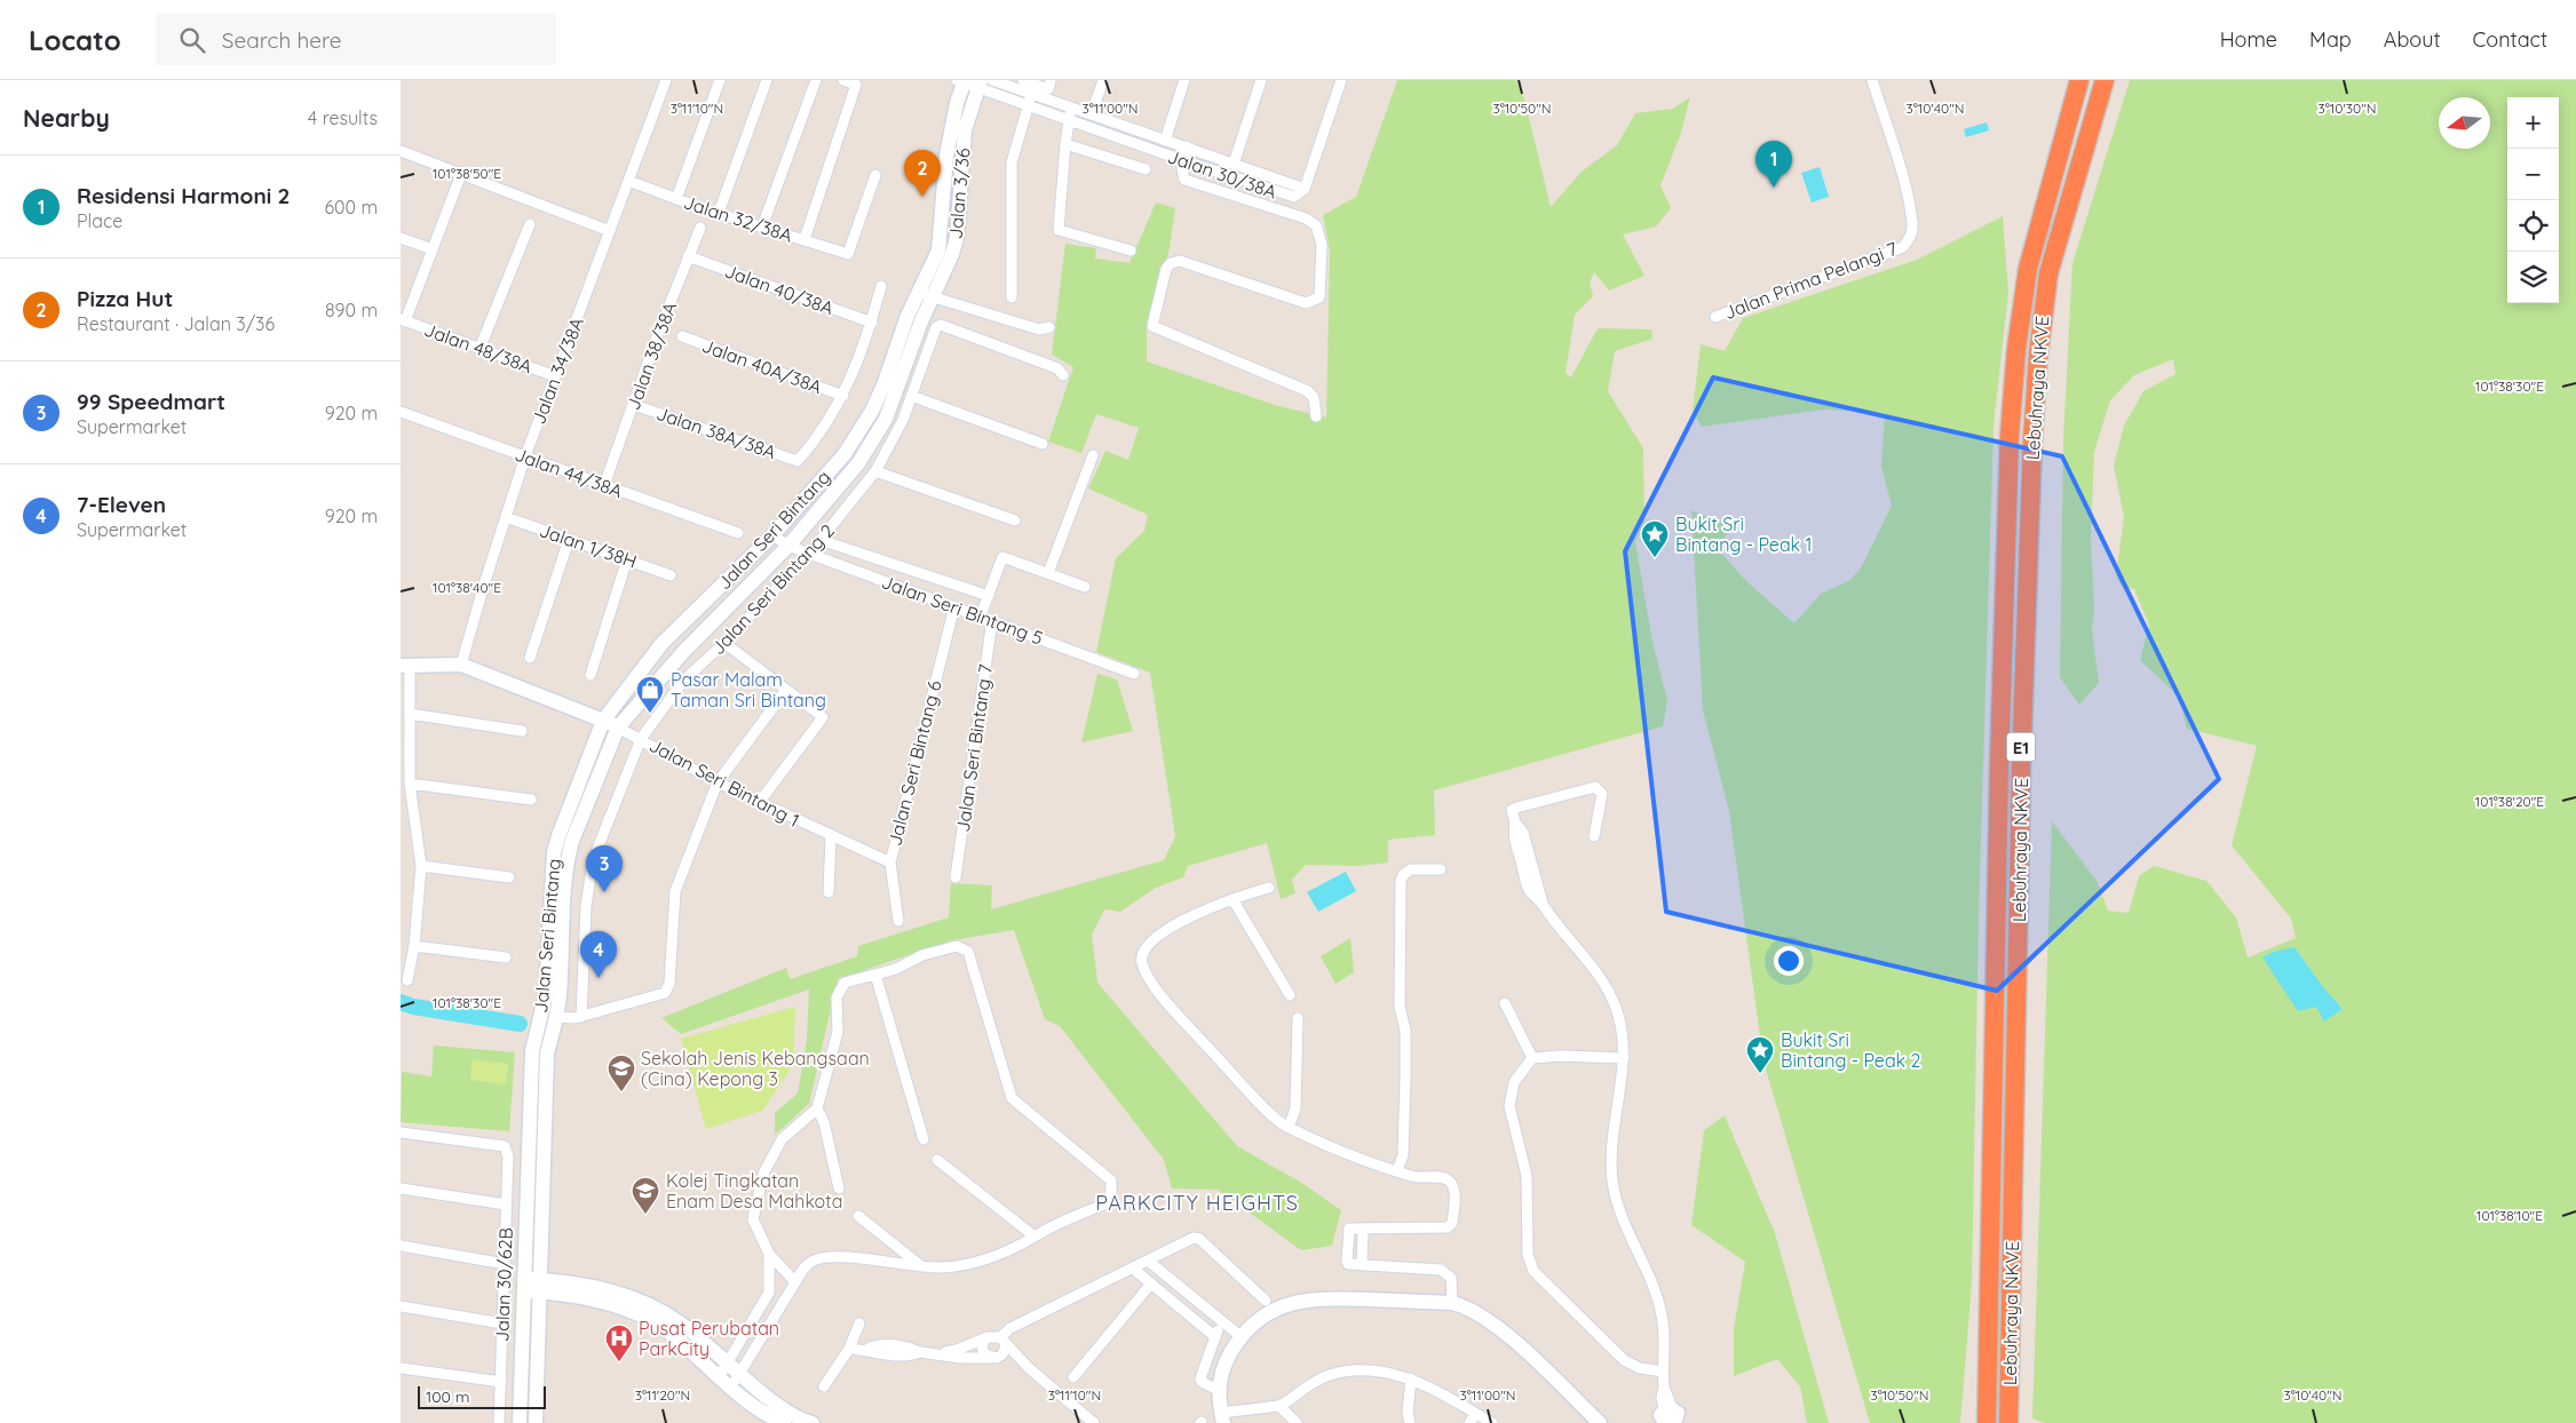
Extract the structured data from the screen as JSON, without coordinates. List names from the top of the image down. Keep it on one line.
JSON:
{"streets":{"highway":["Lebuhraya NKVE","E1"],"street":["Jalan 30/38A","Jalan 3/36","Jalan 32/38A","Jalan Prima Pelangi 7","Jalan 40/38A","Jalan 48/38A","Jalan 38/38A","Jalan 40A/38A","Jalan 34/38A","Jalan 38A/38A","Jalan 44/38A","Jalan Seri Bintang","Jalan 1/38H","Jalan Seri Bintang 2","Jalan Seri Bintang 5","Jalan Seri Bintang 7","Jalan Seri Bintang 6","Jalan Seri Bintang 1","Jalan 30/62B"]},"crossings":[["Jalan 30/38A","Jalan 3/36"],["Jalan 3/36","Jalan Seri Bintang"],["Jalan 32/38A","Jalan 34/38A"],["Jalan 40/38A","Jalan 38/38A"],["Jalan 48/38A","Jalan 34/38A"],["Jalan 38/38A","Jalan 38A/38A"],["Jalan 38/38A","Jalan 44/38A"],["Jalan 40A/38A","Jalan 38A/38A"],["Jalan 34/38A","Jalan 44/38A"],["Jalan 34/38A","Jalan 1/38H"],["Jalan Seri Bintang","Jalan Seri Bintang 5"],["Jalan Seri Bintang","Jalan Seri Bintang 1"],["Jalan Seri Bintang 2","Jalan Seri Bintang 5"],["Jalan Seri Bintang 2","Jalan Seri Bintang 1"],["Jalan Seri Bintang 5","Jalan Seri Bintang 7"],["Jalan Seri Bintang 5","Jalan Seri Bintang 6"],["Jalan Seri Bintang 6","Jalan Seri Bintang 1"]],"districts":["PARKCITY HEIGHTS"],"places":{"place":["Bukit Sri Bintang - Peak 1","Bukit Sri Bintang - Peak 2"],"shop":["Pasar Malam Taman Sri Bintang"],"school or university":["Sekolah Jenis Kebangsaan (Cina) Kepong 3","Kolej Tingkatan Enam Desa Mahkota"],"hospital":["Pusat Perubatan ParkCity"]},"scale_bar":"100 m","north":"left","page":{"header":"Locato","search":"Search here","nav":["Home","Map","About","Contact"],"heading":["Nearby","4 results"],"map_buttons":["+","−"],"pins":["1","2","3","4"],"list":[{"mark":"1","name":"Residensi Harmoni 2","note":"Place","value":"600 m"},{"mark":"2","name":"Pizza Hut","note":"Restaurant · Jalan 3/36","value":"890 m"},{"mark":"3","name":"99 Speedmart","note":"Supermarket","value":"920 m"},{"mark":"4","name":"7-Eleven","note":"Supermarket","value":"920 m"}],"scale":"100 m"},"coordinates":["3°11'10\"N","3°11'00\"N","3°10'50\"N","3°10'40\"N","3°10'30\"N","101°38'50\"E","101°38'30\"E","101°38'40\"E","101°38'20\"E","101°38'10\"E","3°11'20\"N"]}
